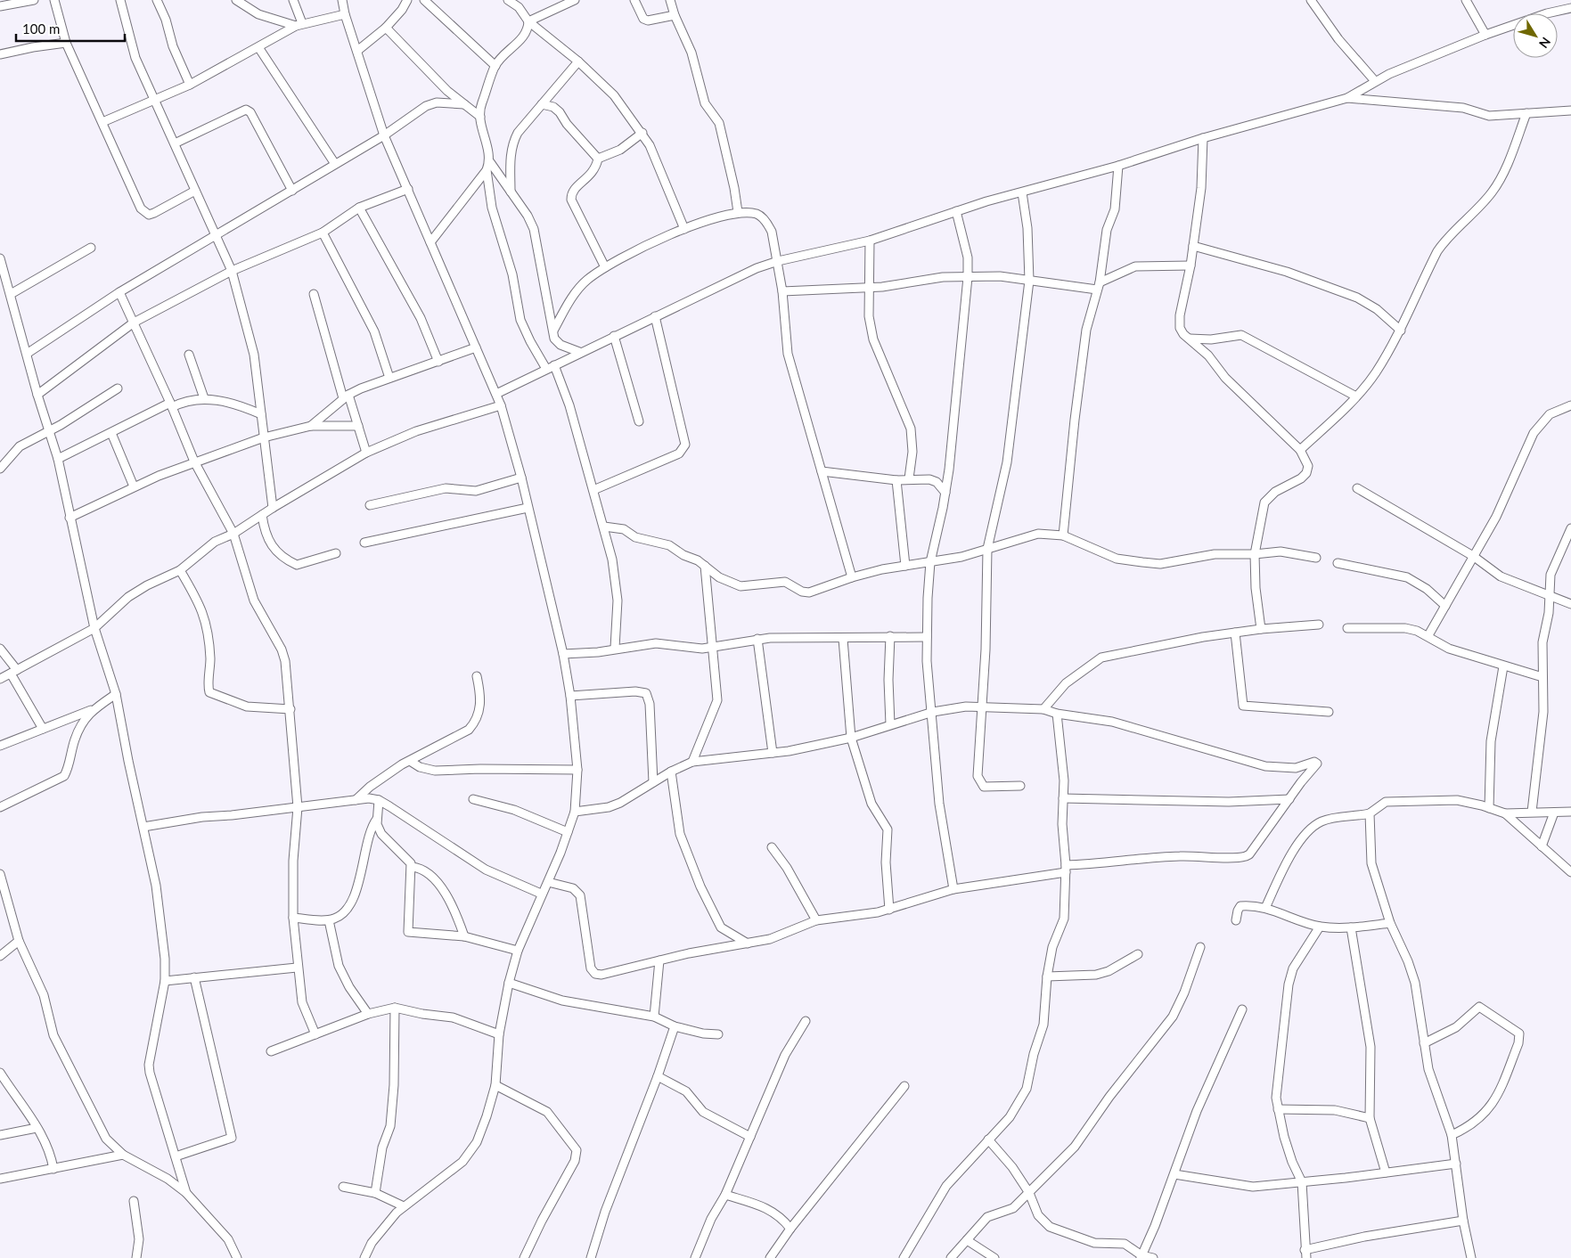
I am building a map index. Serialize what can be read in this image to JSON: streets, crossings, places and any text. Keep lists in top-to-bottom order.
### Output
{
  "scale_bar": "100 m",
  "north": "bottom right"
}
